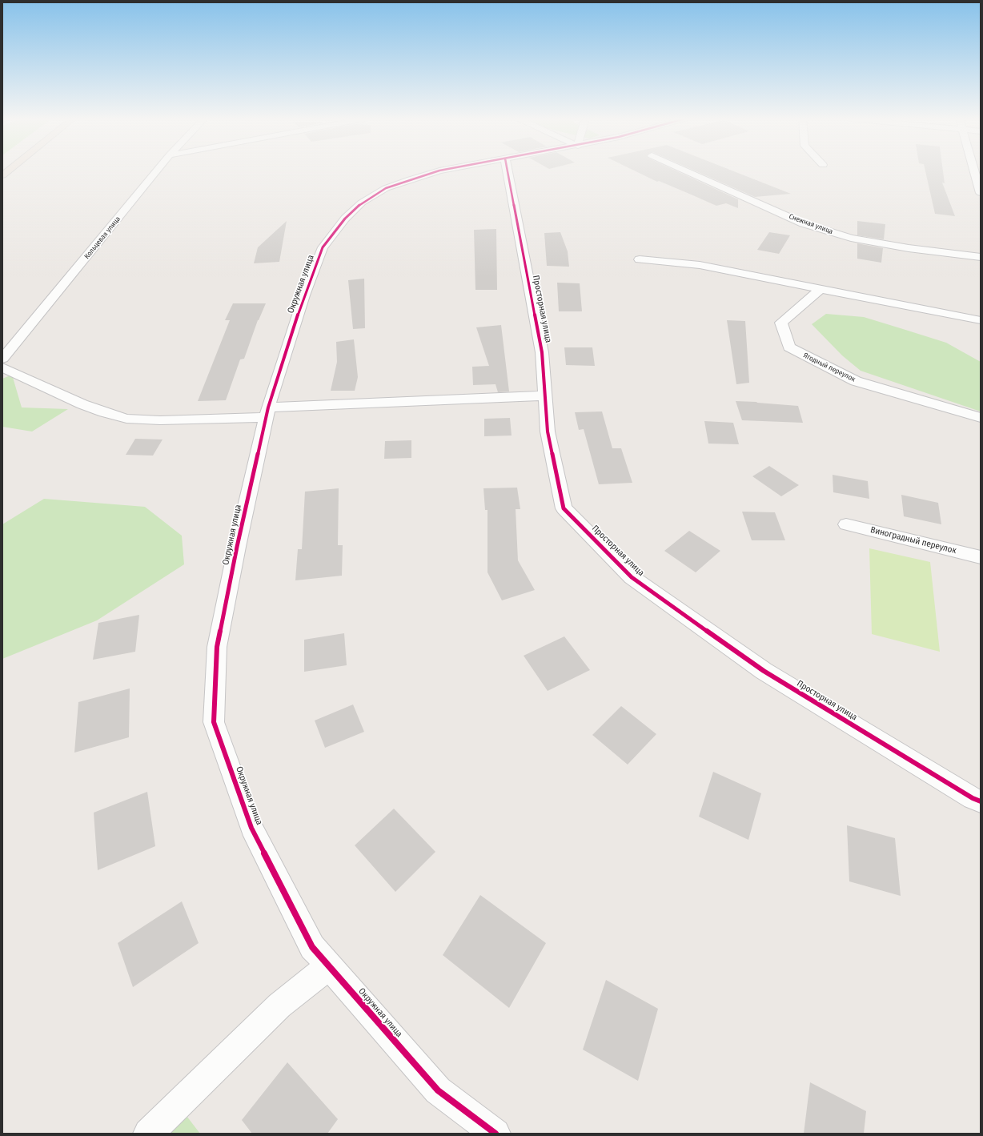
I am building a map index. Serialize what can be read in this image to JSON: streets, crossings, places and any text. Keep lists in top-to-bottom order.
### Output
{
  "streets": {
    "street": [
      "Снежная улица",
      "Кольцевая улица",
      "Окружная улица",
      "Просторная улица",
      "Ягодный переулок",
      "Виноградный переулок"
    ]
  }
}
